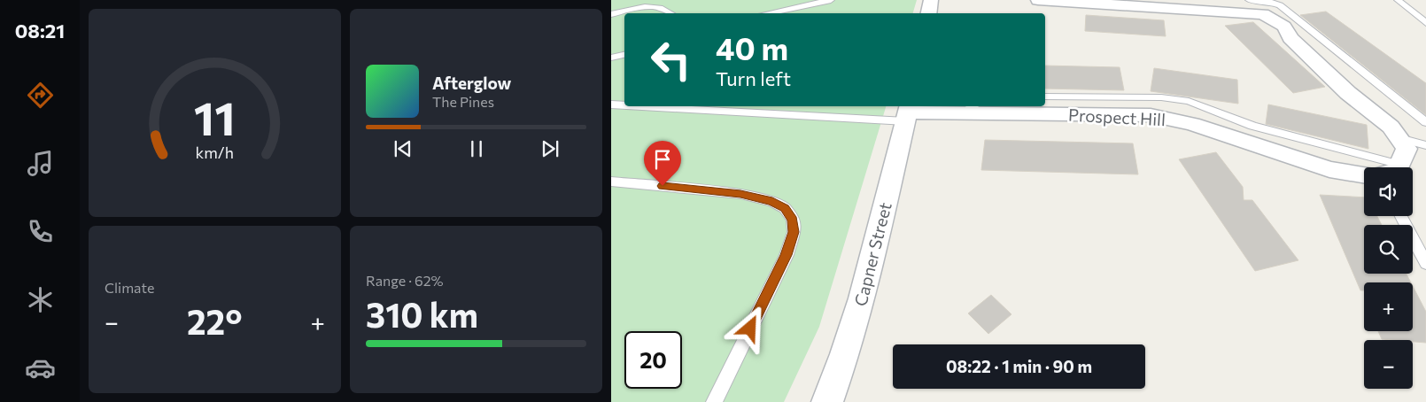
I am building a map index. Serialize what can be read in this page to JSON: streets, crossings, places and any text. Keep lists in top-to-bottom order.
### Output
{
  "streets": {
    "street": ["Prospect Hill", "Capner Street"]
  },
  "crossings": [
    ["Prospect Hill", "Capner Street"]
  ],
  "page": {
    "tabs": "08:21",
    "turn": ["40 m", "Turn left"],
    "song": ["Afterglow", "The Pines"],
    "map_buttons": ["+", "−"],
    "tile": [
      "Climate",
      ["Range · 62%", "310 km"]
    ],
    "heat": ["−", "22°", "+"],
    "limit": "20",
    "trip": "08:22 · 1 min · 90 m",
    "gauge": ["11", "km/h"]
  }
}
